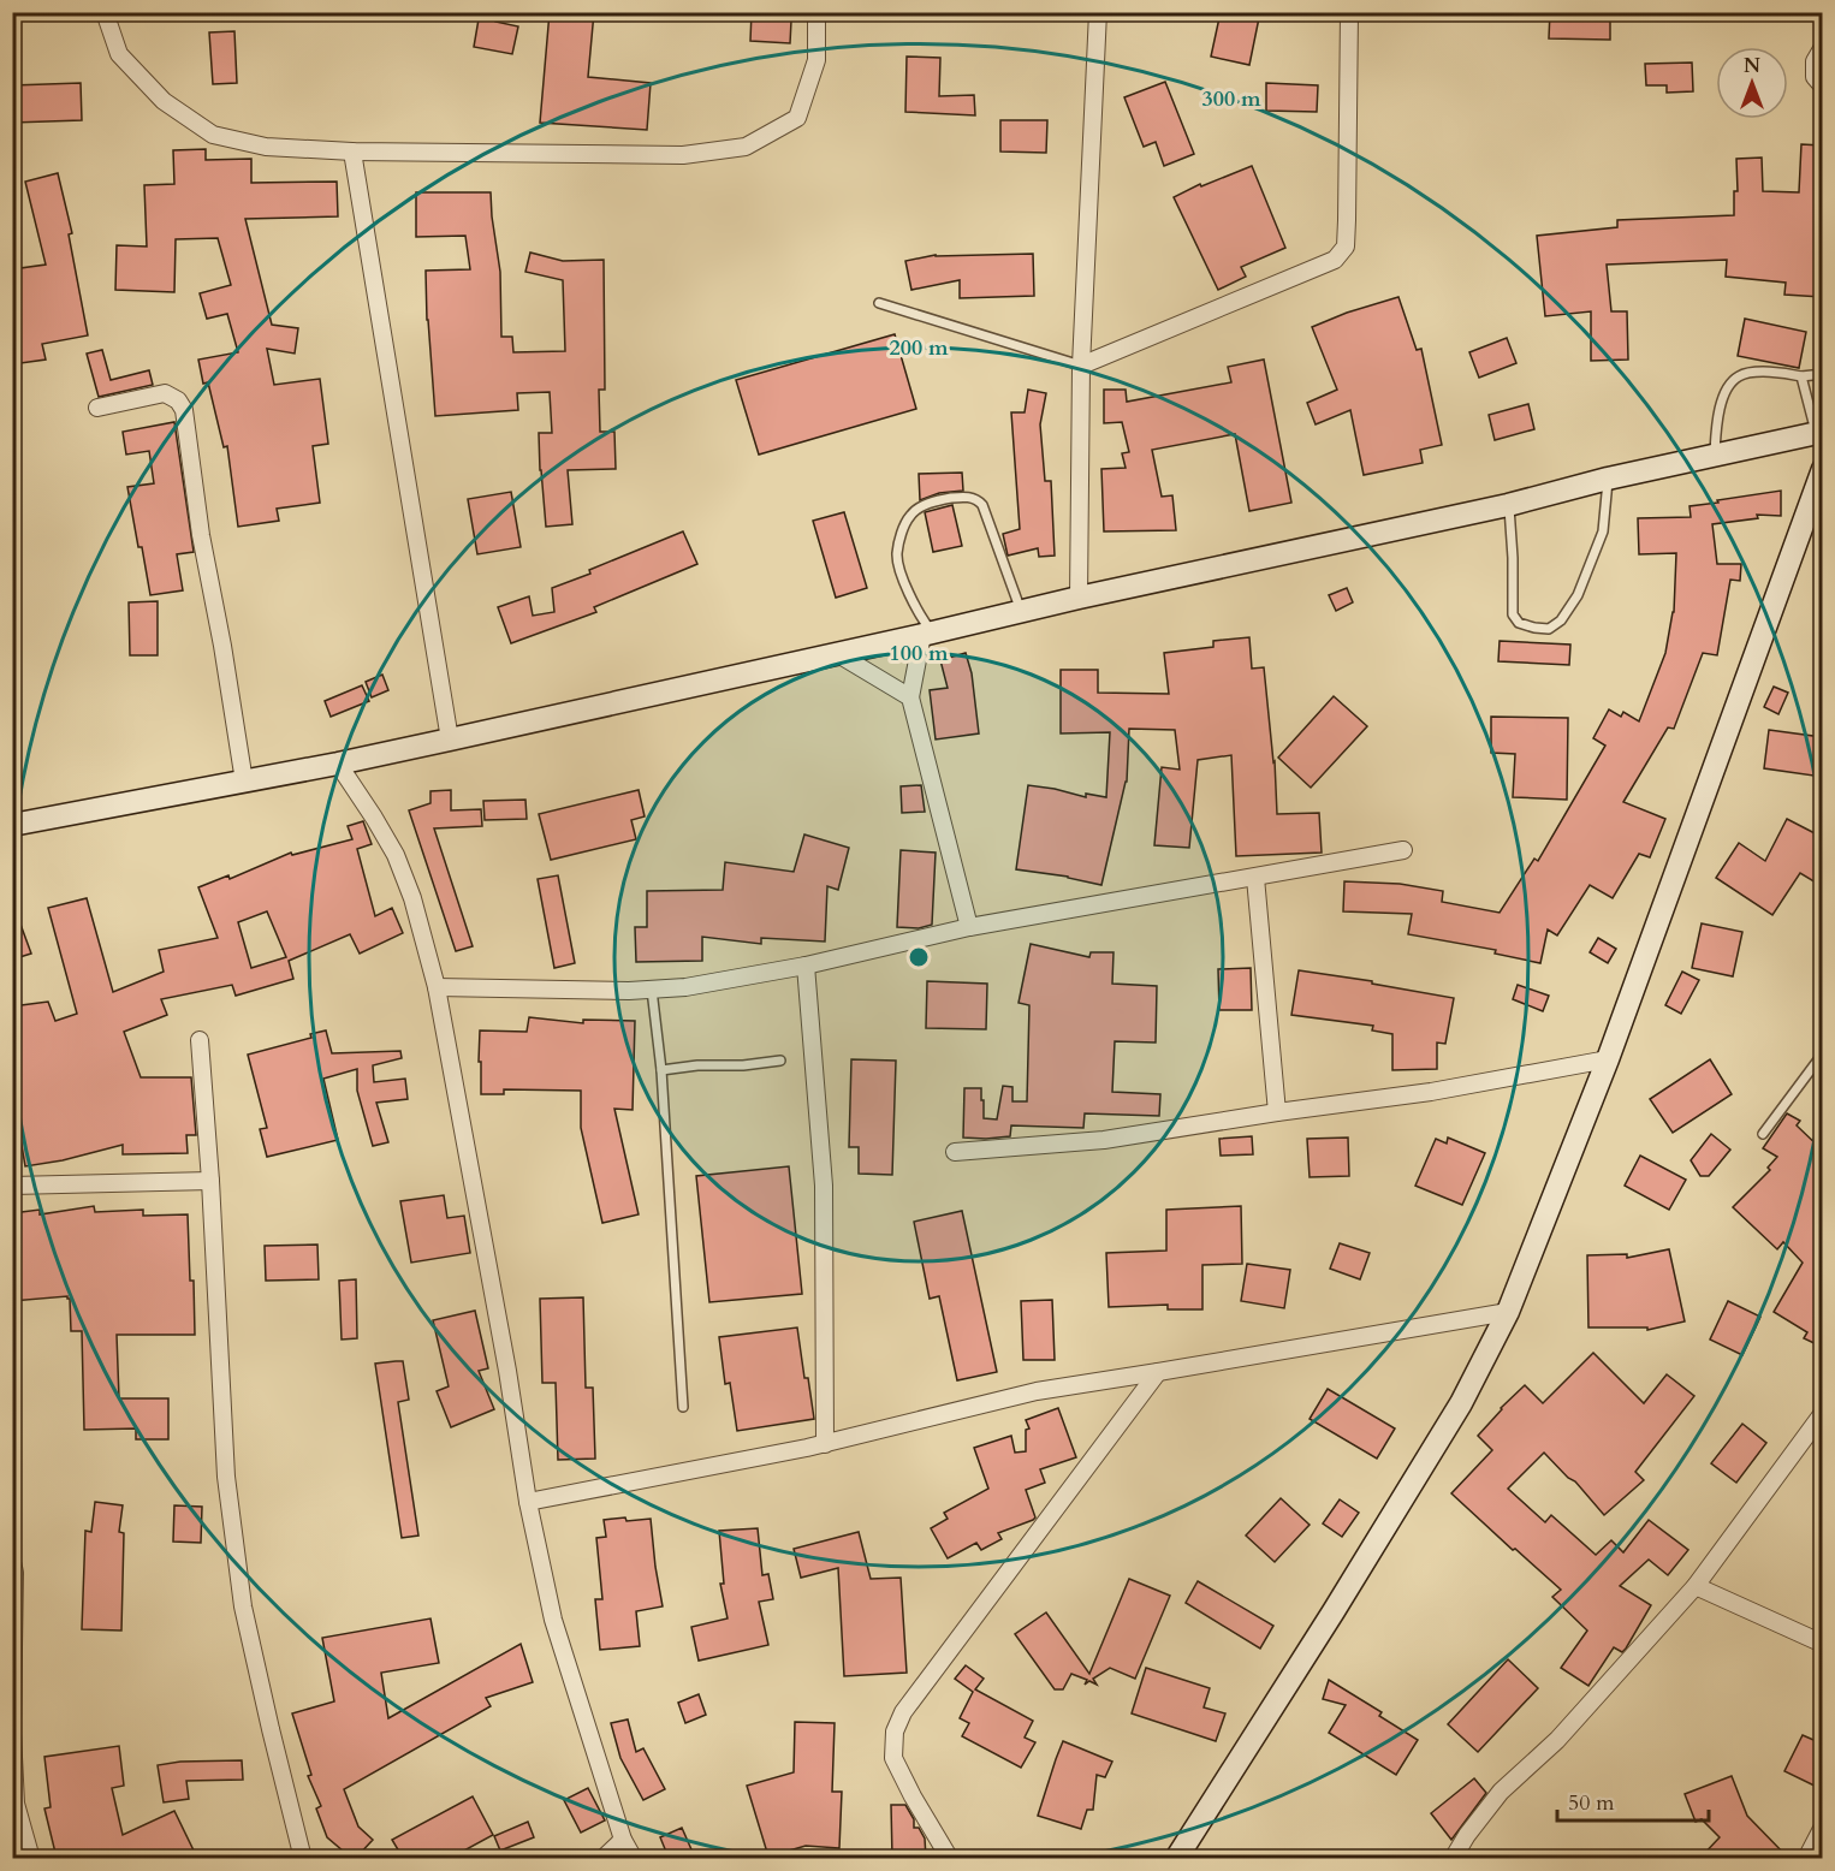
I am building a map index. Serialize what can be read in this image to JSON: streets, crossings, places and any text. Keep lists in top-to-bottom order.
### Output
{
  "scale_bar": "50 m",
  "north": "top",
  "rings": ["300 m", "200 m", "100 m"]
}
